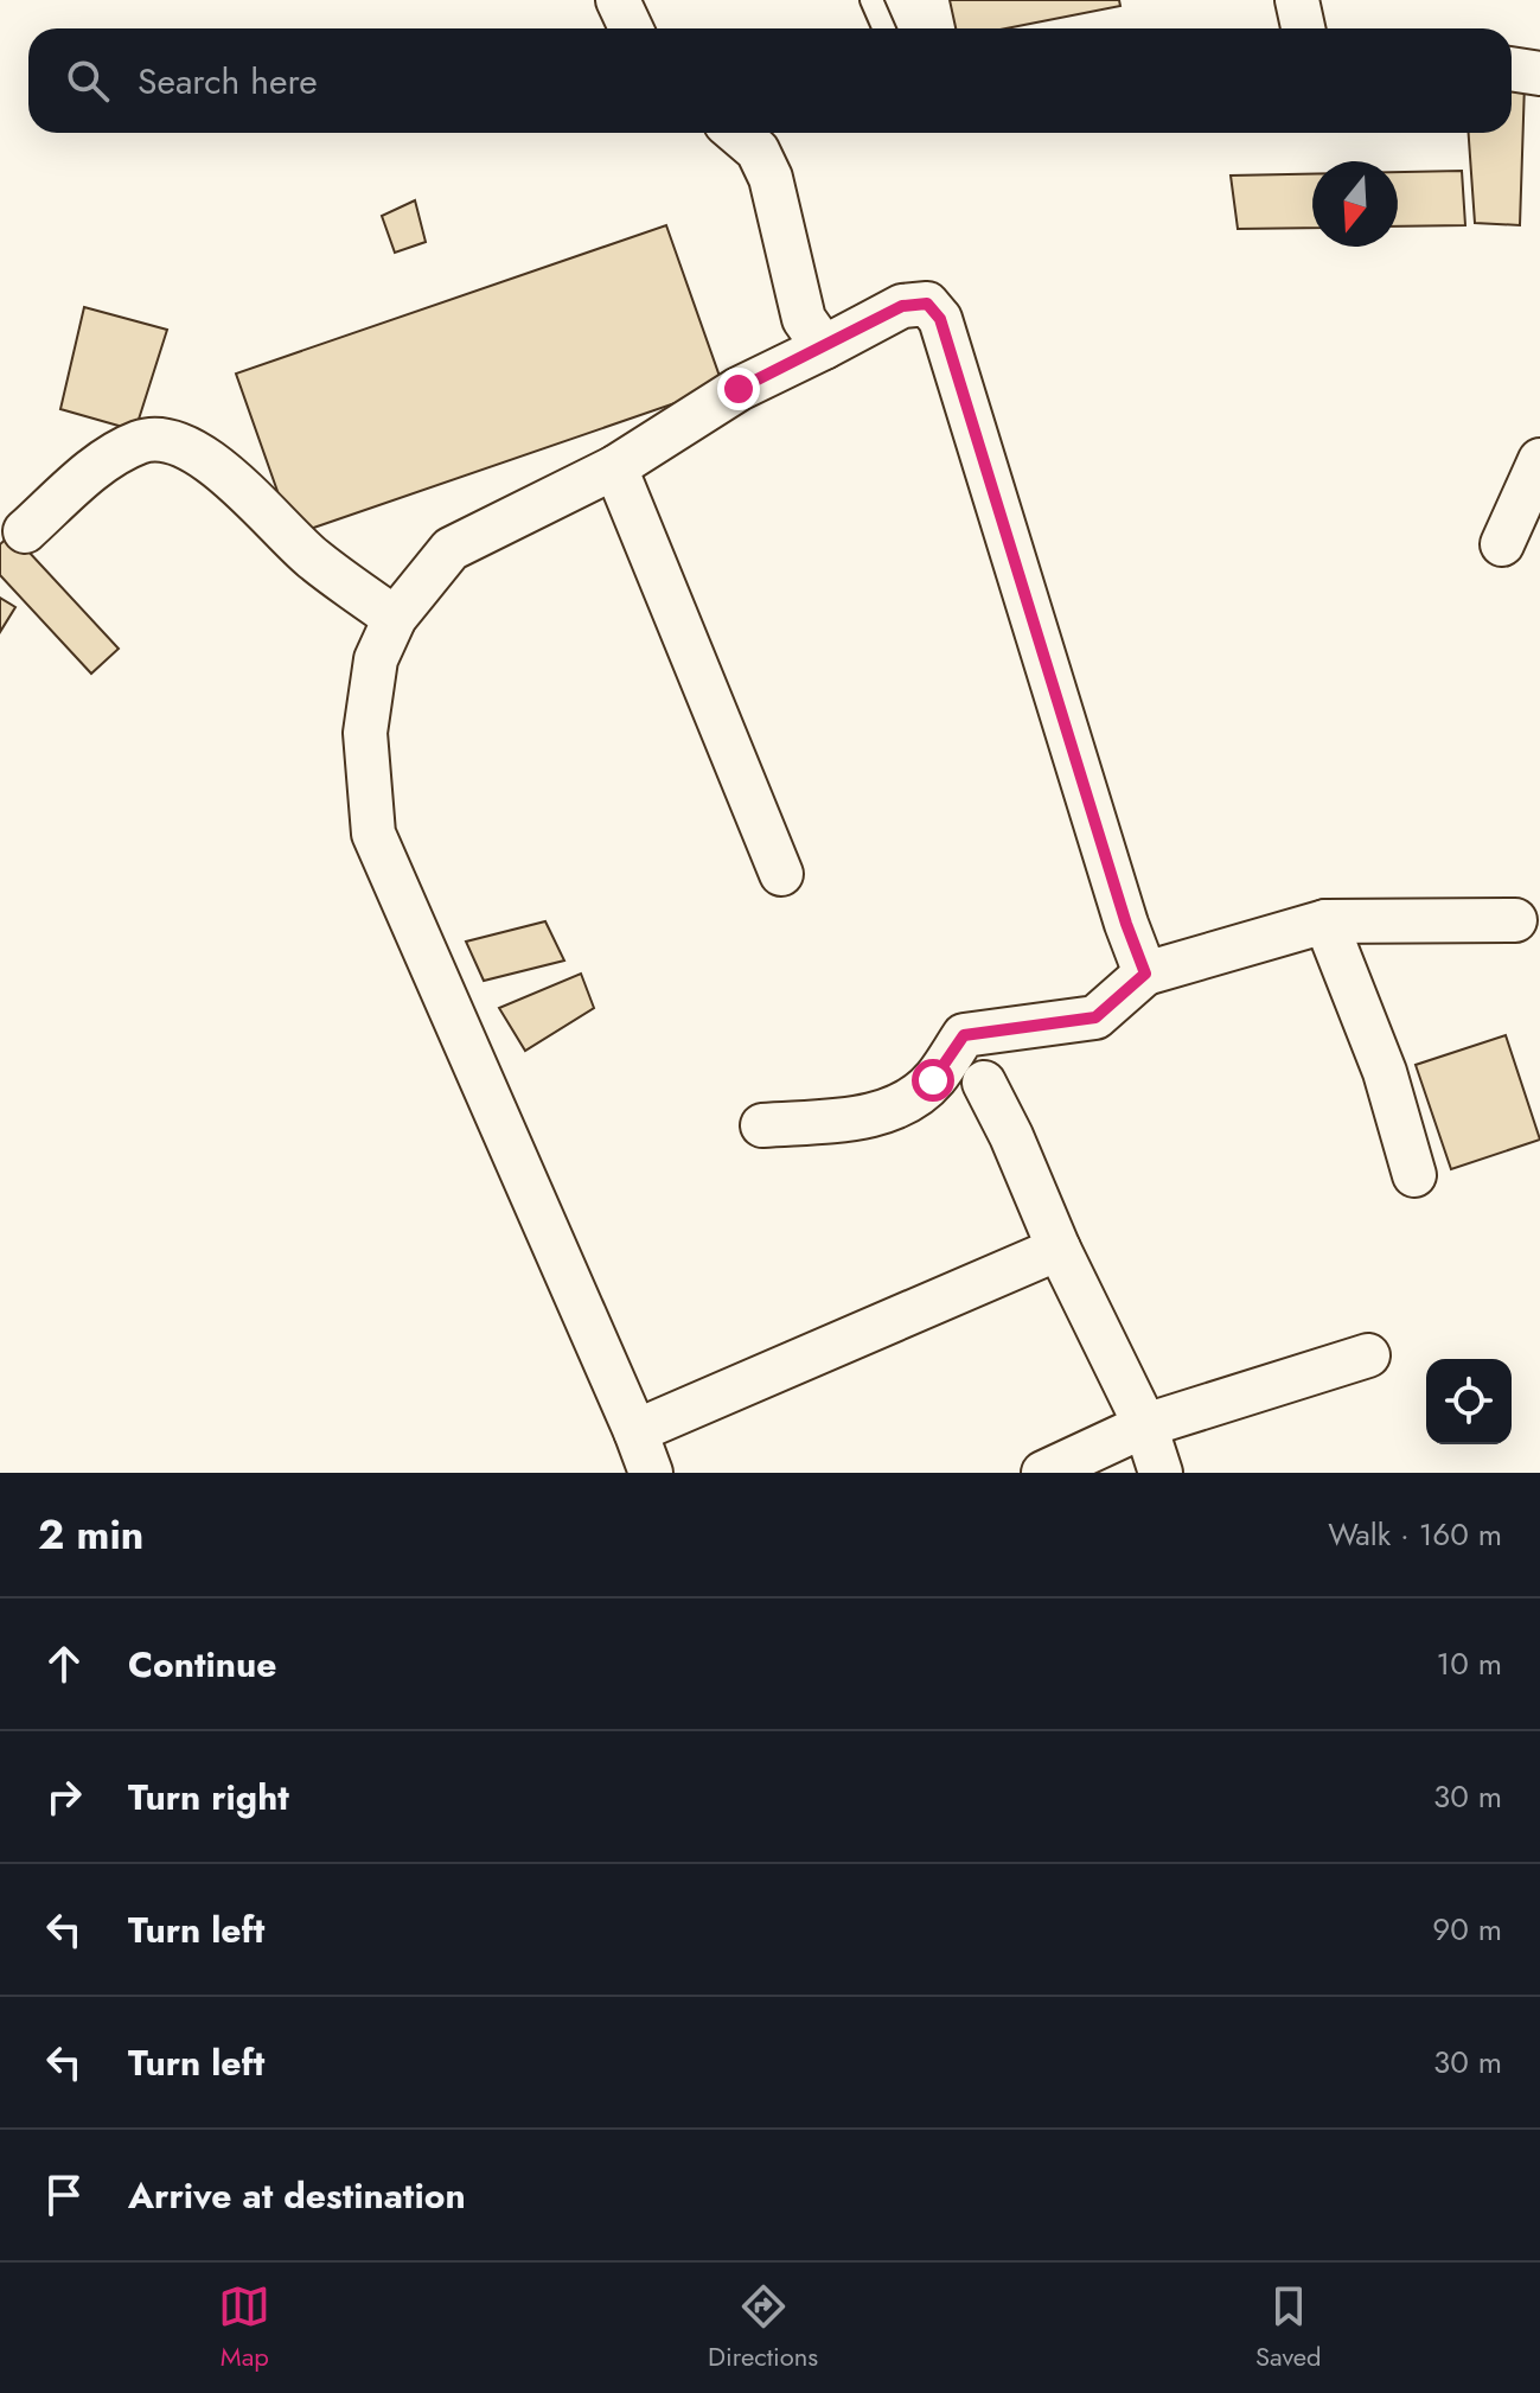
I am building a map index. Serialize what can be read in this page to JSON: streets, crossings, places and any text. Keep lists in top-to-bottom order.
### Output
{
  "north": "bottom",
  "page": {
    "search": "Search here",
    "heading": ["2 min", "Walk · 160 m"],
    "list": [
      ["Continue", "10 m"],
      ["Turn right", "30 m"],
      ["Turn left", "90 m"],
      ["Turn left", "30 m"],
      "Arrive at destination"
    ],
    "nav": ["Map", "Directions", "Saved"]
  }
}
